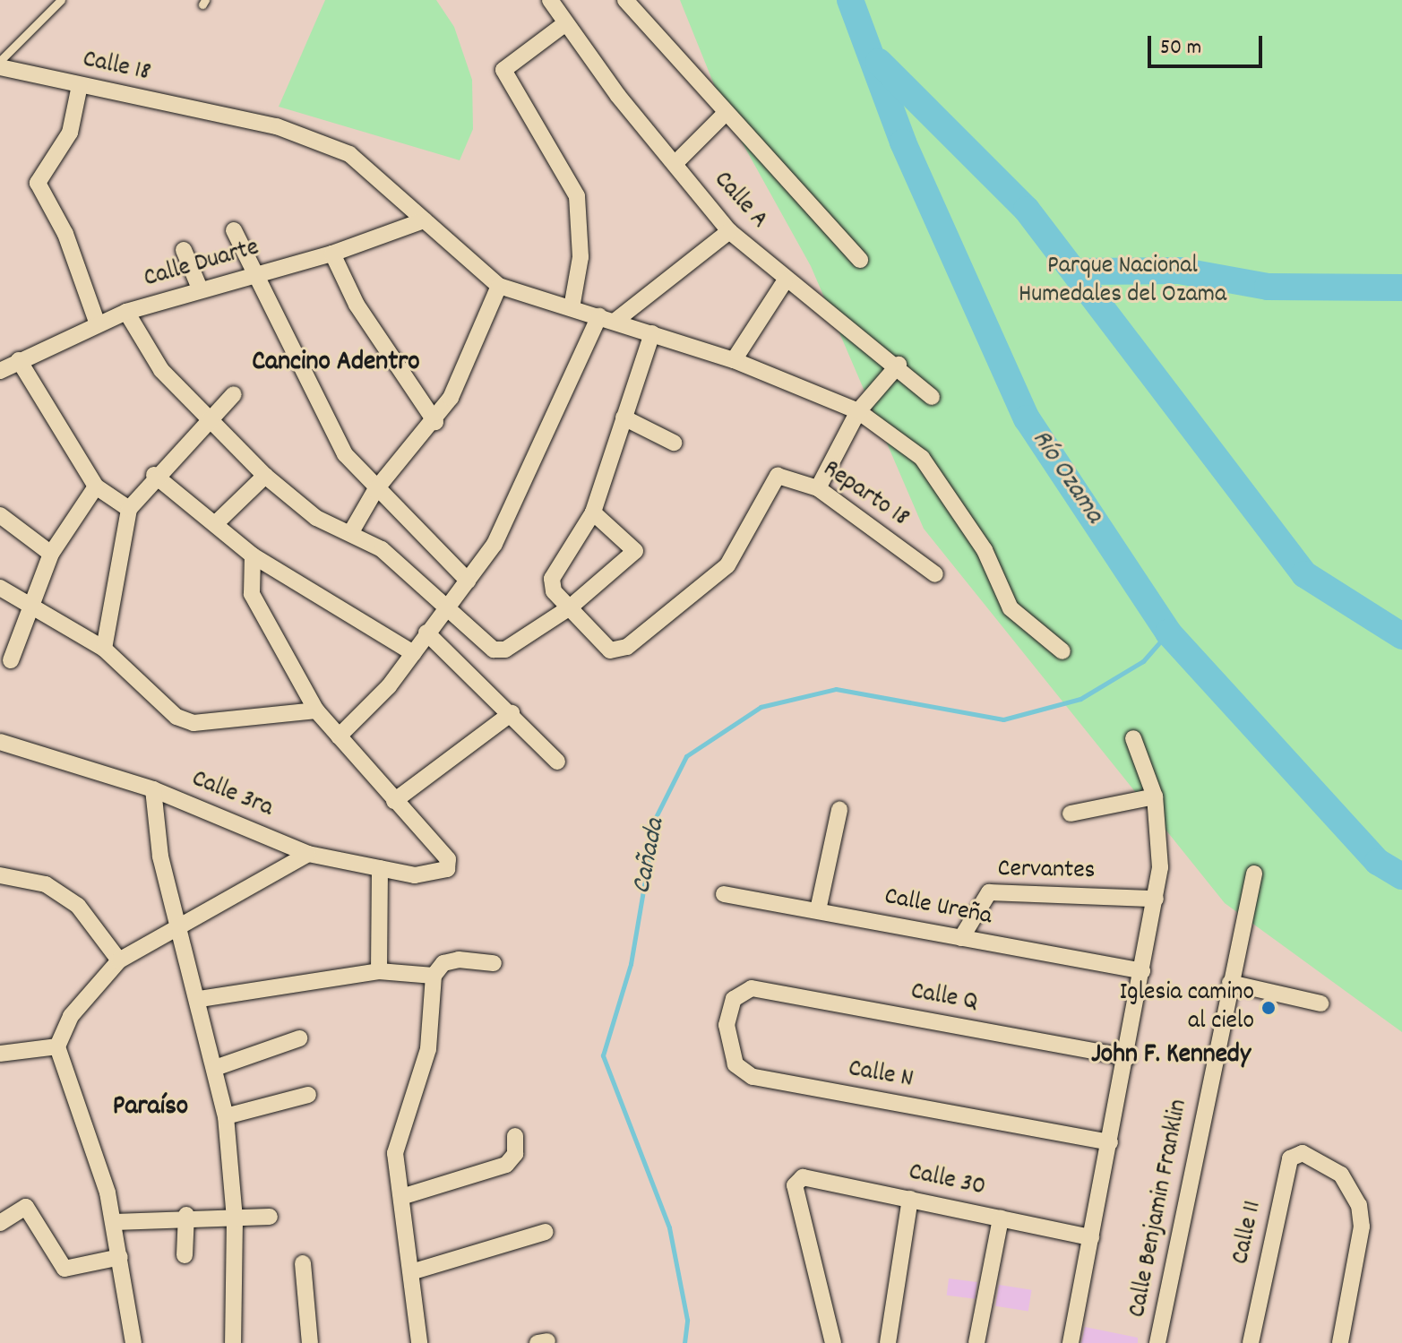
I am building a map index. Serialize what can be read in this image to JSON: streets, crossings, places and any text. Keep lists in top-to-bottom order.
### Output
{
  "streets": {
    "street": [
      "Calle 18",
      "Calle A",
      "Calle Duarte",
      "Reparto 18",
      "Calle 3ra",
      "Cervantes",
      "Calle Ureña",
      "Calle Q",
      "Calle N",
      "Calle 30",
      "Calle Benjamin Franklin",
      "Calle 11"
    ]
  },
  "crossings": [
    ["Calle 18", "Calle Duarte"],
    ["Cervantes", "Calle Ureña"],
    ["Calle Q", "Calle N"]
  ],
  "districts": ["Cancino Adentro", "John F. Kennedy", "Paraíso"],
  "water": ["Río Ozama", "Cañada"],
  "parks": ["Parque Nacional Humedales del Ozama"],
  "places": ["Iglesia camino al cielo"],
  "scale_bar": "50 m"
}
